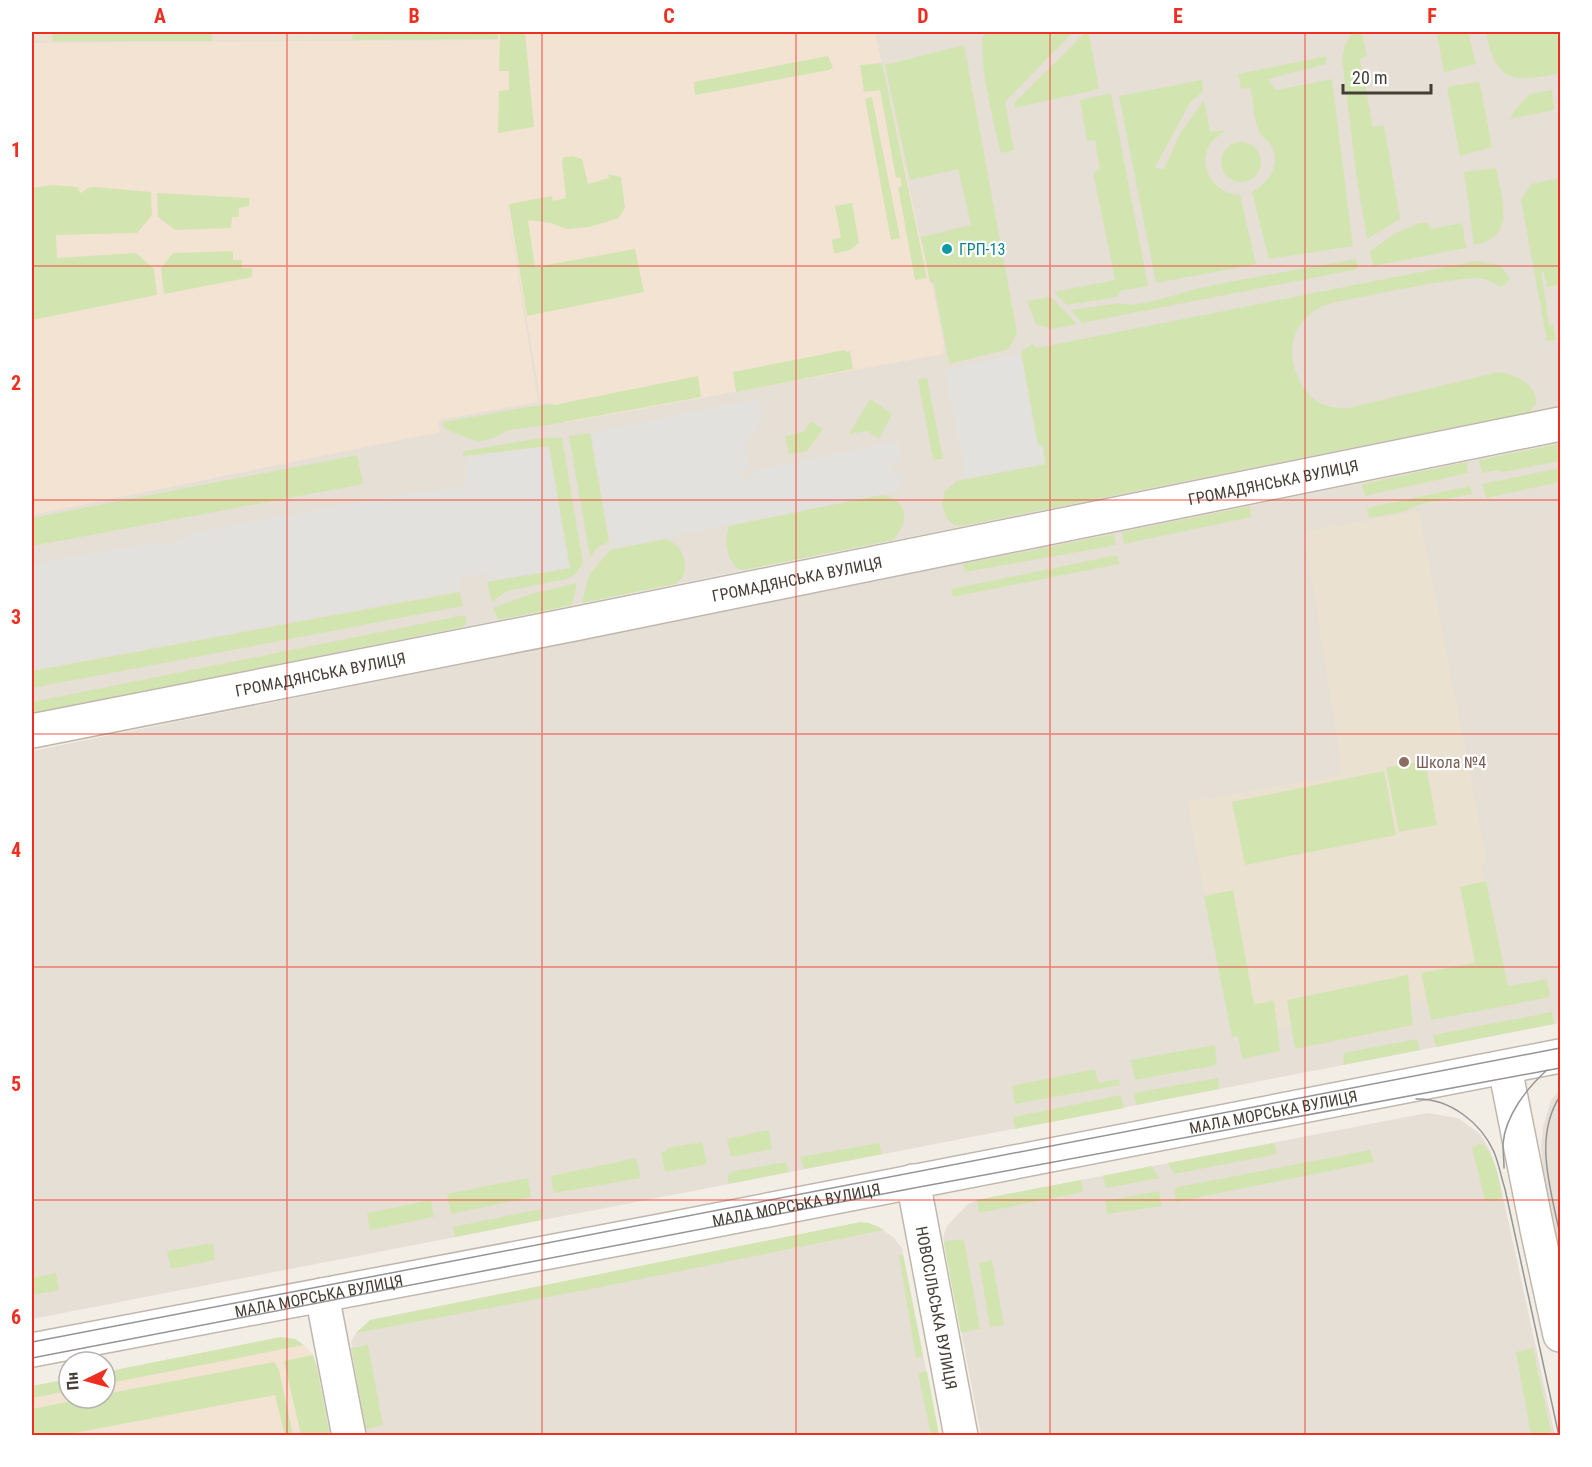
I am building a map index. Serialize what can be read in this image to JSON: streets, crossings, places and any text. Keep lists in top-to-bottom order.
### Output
{
  "streets": {
    "street": ["ГРОМАДЯНСЬКА ВУЛИЦЯ", "МАЛА МОРСЬКА ВУЛИЦЯ", "НОВОСІЛЬСЬКА ВУЛИЦЯ"]
  },
  "crossings": [
    ["МАЛА МОРСЬКА ВУЛИЦЯ", "НОВОСІЛЬСЬКА ВУЛИЦЯ"]
  ],
  "places": ["ГРП-13", "Школа №4"],
  "scale_bar": "20 m",
  "north": "left",
  "grid": {
    "columns": [
      "A",
      "B",
      "C",
      "D",
      "E",
      "F"
    ],
    "rows": [
      "1",
      "2",
      "3",
      "4",
      "5",
      "6"
    ]
  }
}
